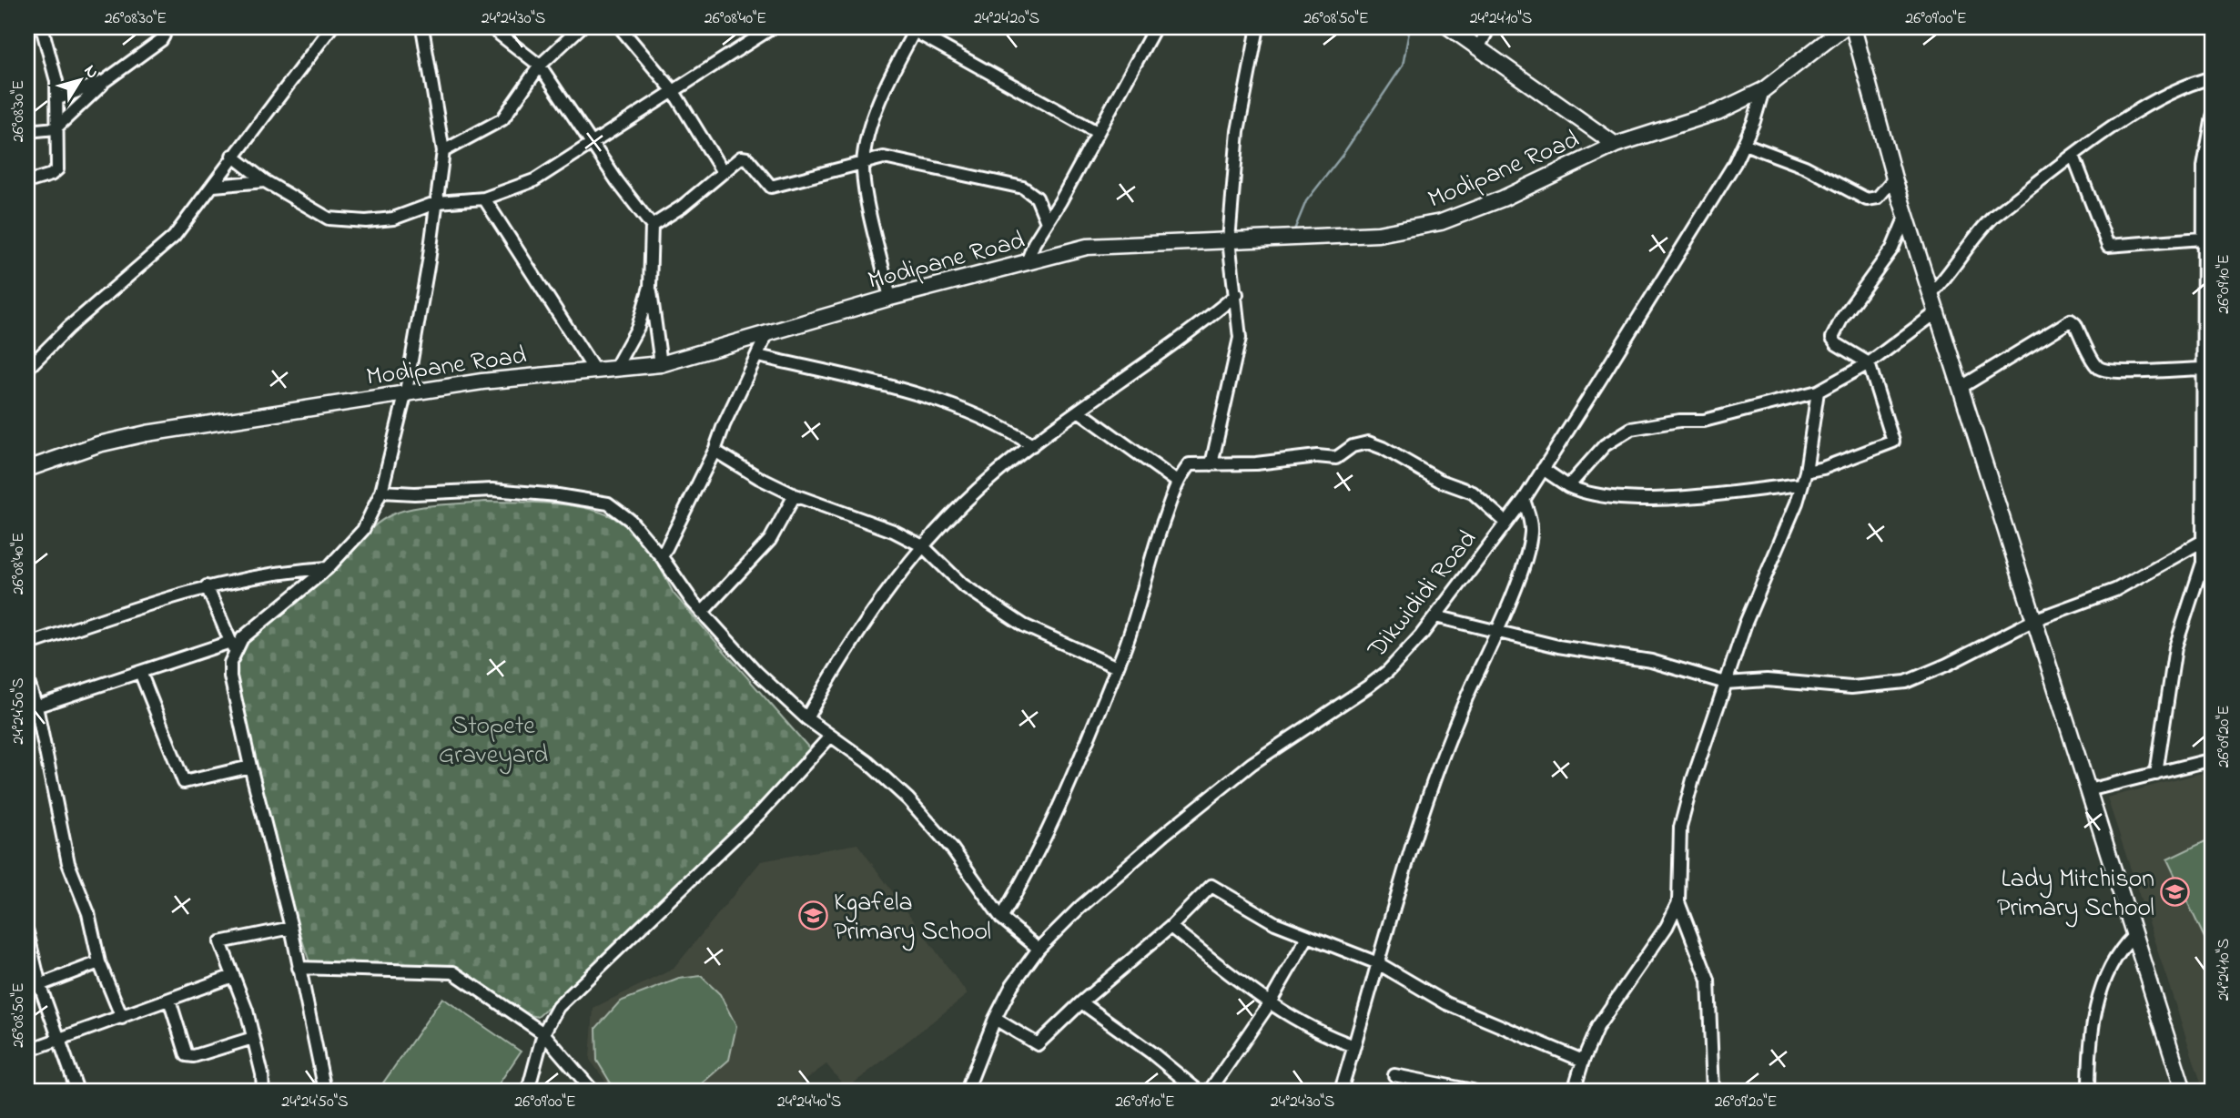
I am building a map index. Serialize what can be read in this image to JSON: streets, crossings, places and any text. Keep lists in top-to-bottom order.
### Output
{
  "streets": {
    "main road": ["Modipane Road"],
    "street": ["Dikwididi Road"]
  },
  "crossings": [
    ["Modipane Road", "Dikwididi Road"]
  ],
  "parks": ["Stopete Graveyard"],
  "places": {
    "school or university": ["Lady Mitchison Primary School", "Kgafela Primary School"]
  },
  "north": "top right",
  "coordinates": [
    "26°08'30\"E",
    "24°24'30\"S",
    "26°08'40\"E",
    "24°24'20\"S",
    "26°08'50\"E",
    "24°24'10\"S",
    "26°09'00\"E",
    "26°09'10\"E",
    "24°24'50\"S",
    "26°09'20\"E",
    "24°24'40\"S"
  ]
}
